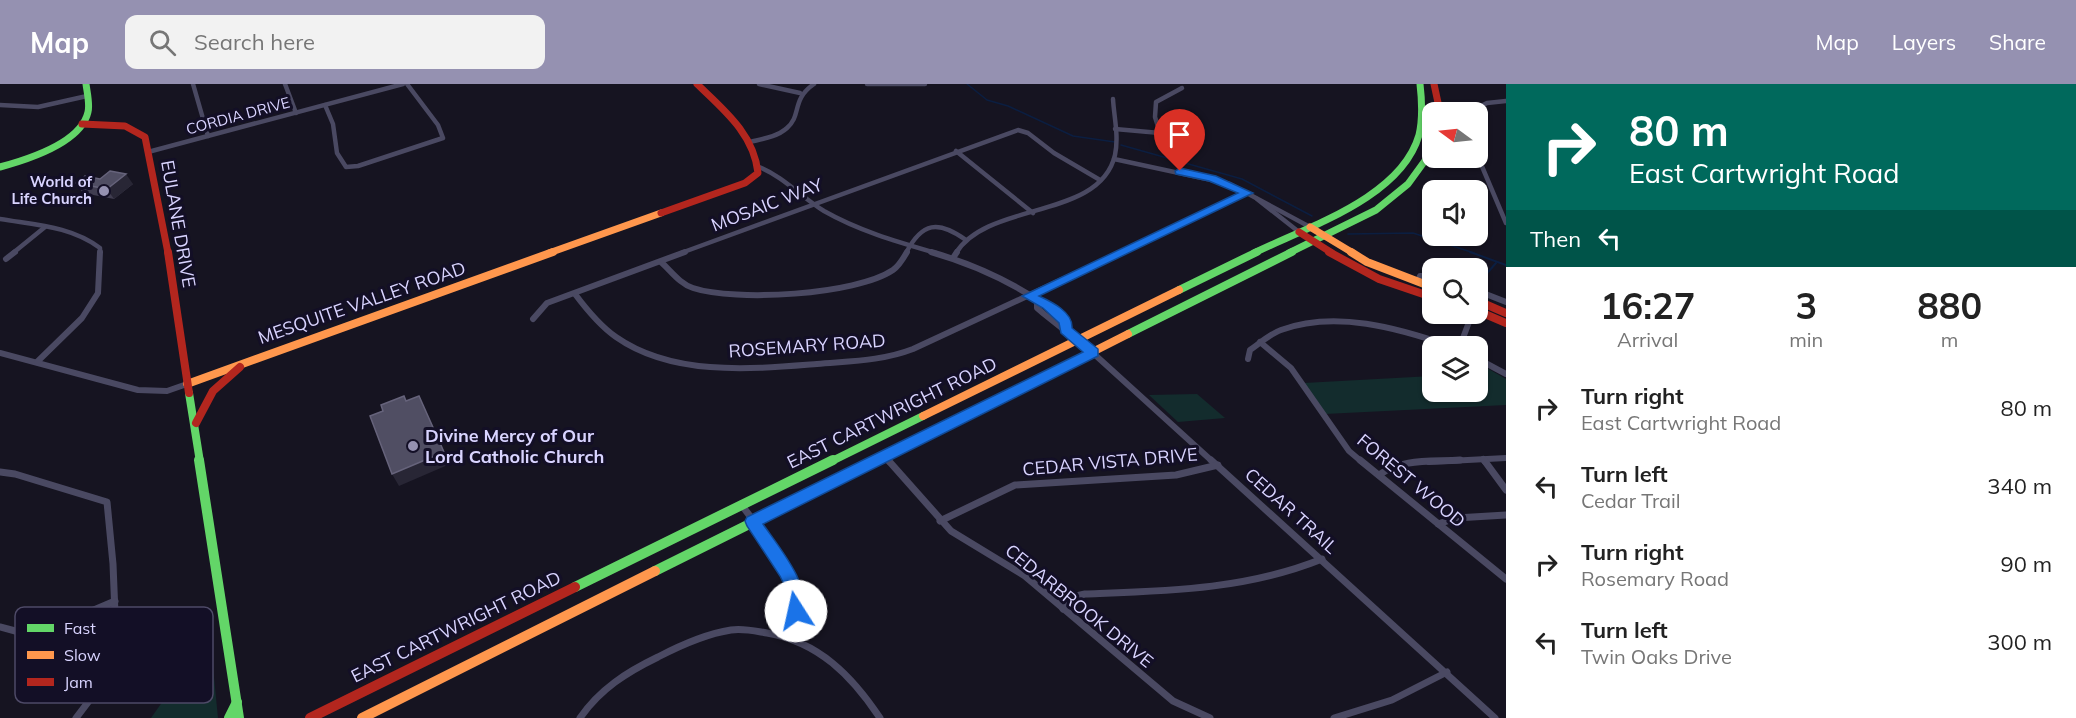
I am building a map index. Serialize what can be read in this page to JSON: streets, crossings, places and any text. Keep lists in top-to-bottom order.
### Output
{
  "streets": {
    "main road": ["EULANE DRIVE", "MESQUITE VALLEY ROAD", "EAST CARTWRIGHT ROAD"],
    "street": [
      "CORDIA DRIVE",
      "MOSAIC WAY",
      "ROSEMARY ROAD",
      "CEDAR VISTA DRIVE",
      "FOREST WOOD",
      "CEDAR TRAIL",
      "CEDARBROOK DRIVE"
    ]
  },
  "crossings": [
    ["CORDIA DRIVE", "EULANE DRIVE"],
    ["MOSAIC WAY", "ROSEMARY ROAD"],
    ["MOSAIC WAY", "CEDAR TRAIL"],
    ["EULANE DRIVE", "MESQUITE VALLEY ROAD"],
    ["MESQUITE VALLEY ROAD", "CEDAR TRAIL"],
    ["ROSEMARY ROAD", "CEDAR TRAIL"],
    ["EAST CARTWRIGHT ROAD", "CEDAR TRAIL"],
    ["EAST CARTWRIGHT ROAD", "CEDARBROOK DRIVE"],
    ["CEDAR VISTA DRIVE", "CEDAR TRAIL"],
    ["CEDAR VISTA DRIVE", "CEDARBROOK DRIVE"]
  ],
  "places": ["World of Life Church", "Divine Mercy of Our Lord Catholic Church"],
  "legend": ["Fast", "Slow", "Jam"],
  "north": "left",
  "page": {
    "header": "Map",
    "search": "Search here",
    "nav": ["Map", "Layers", "Share"],
    "turn": ["80 m", "East Cartwright Road"],
    "then": "Then",
    "eta": [
      "16:27",
      "Arrival",
      "3",
      "min",
      "880",
      "m"
    ],
    "list": [
      {
        "name": "Turn right",
        "note": "East Cartwright Road",
        "value": "80 m"
      },
      {
        "name": "Turn left",
        "note": "Cedar Trail",
        "value": "340 m"
      },
      {
        "name": "Turn right",
        "note": "Rosemary Road",
        "value": "90 m"
      },
      {
        "name": "Turn left",
        "note": "Twin Oaks Drive",
        "value": "300 m"
      }
    ]
  }
}
